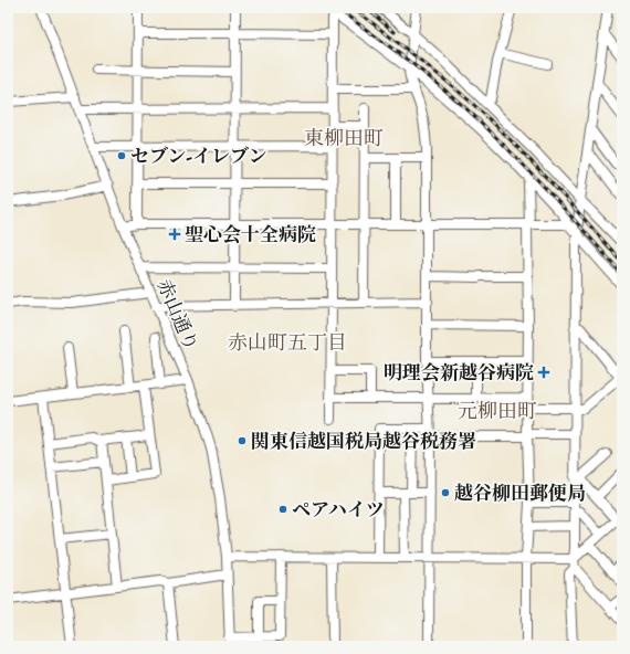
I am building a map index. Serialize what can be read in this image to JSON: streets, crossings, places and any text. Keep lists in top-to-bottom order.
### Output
{
  "streets": {
    "street": ["赤山通り"]
  },
  "districts": ["東柳田町", "赤山町五丁目", "元柳田町"],
  "places": {
    "other": [
      "セブン-イレブン",
      "関東信越国税局越谷税務署",
      "越谷柳田郵便局",
      "ペアハイツ"
    ],
    "health": ["聖心会十全病院", "明理会新越谷病院"]
  }
}
